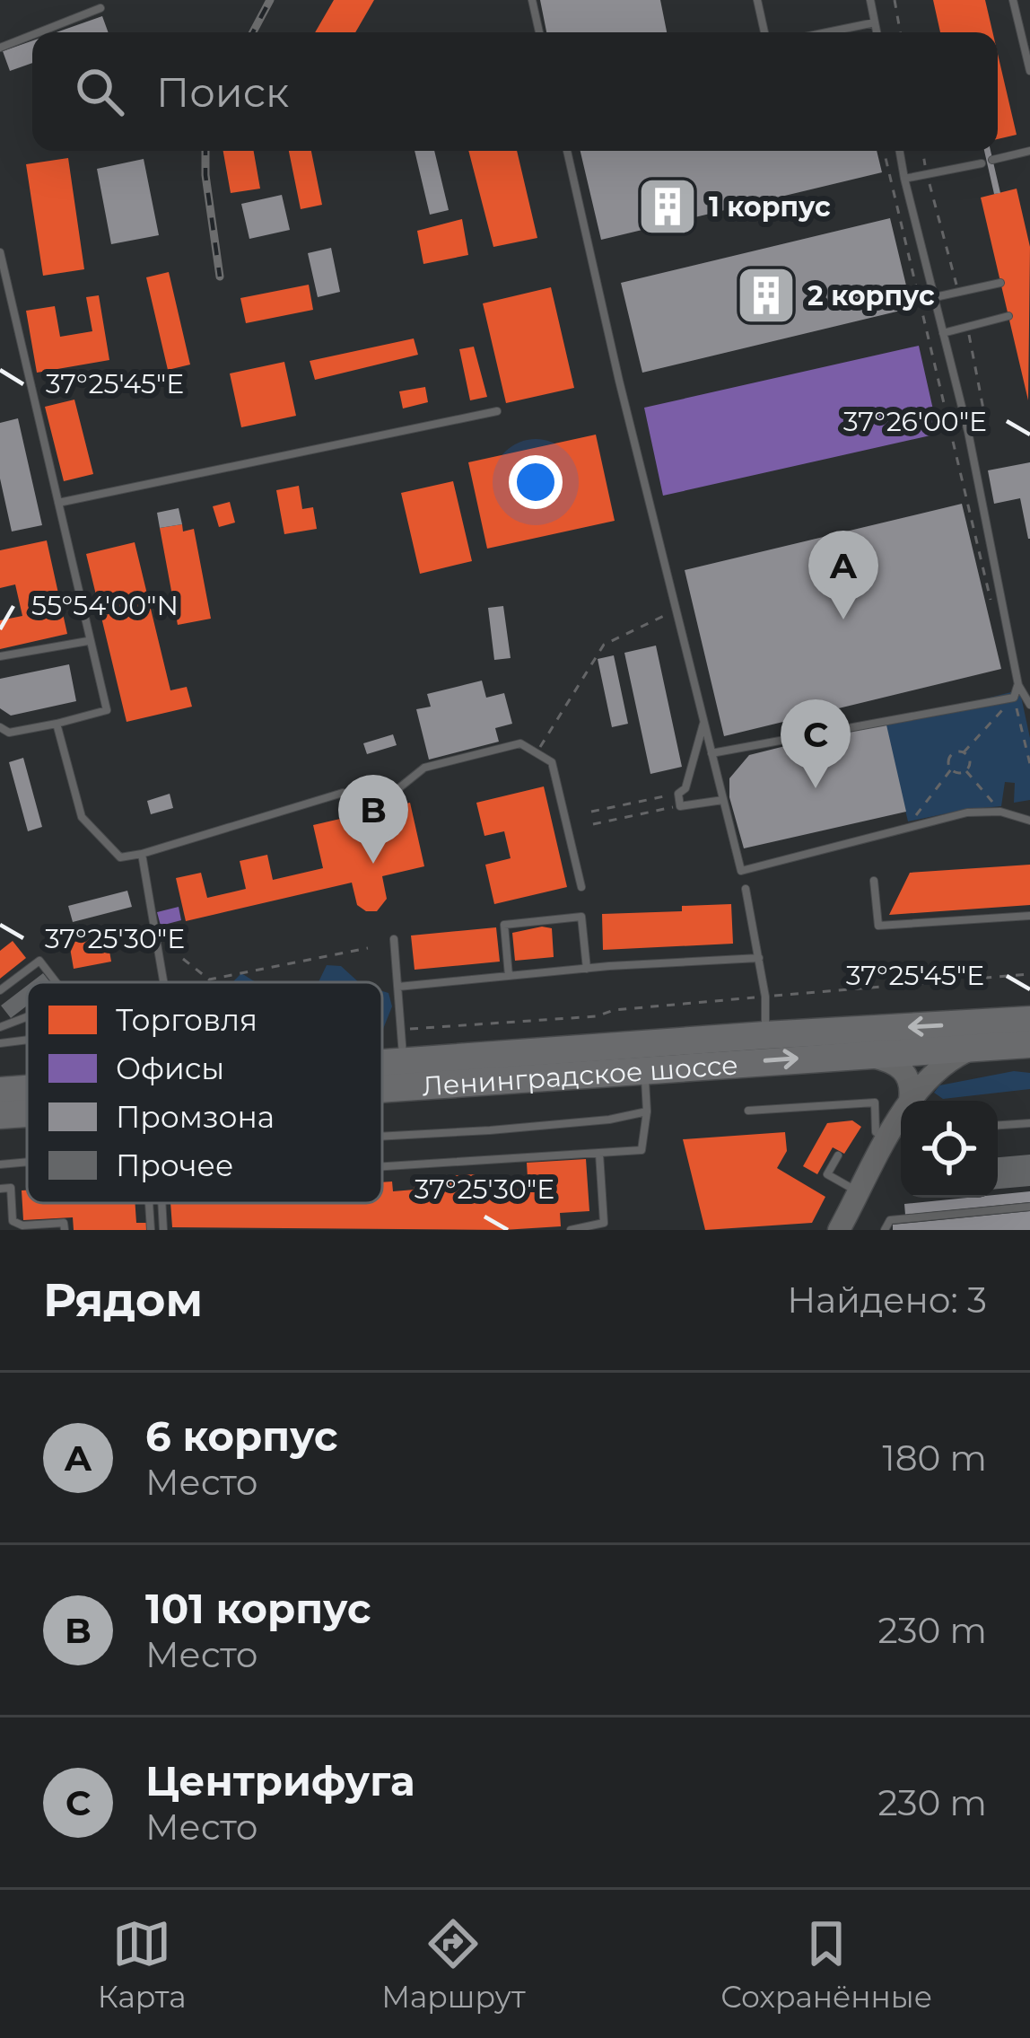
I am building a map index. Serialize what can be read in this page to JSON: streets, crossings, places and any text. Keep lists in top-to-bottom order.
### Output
{
  "streets": {
    "highway": ["Ленинградское шоссе"]
  },
  "places": {
    "building": ["1 корпус", "2 корпус"]
  },
  "legend": [
    "Торговля",
    "Офисы",
    "Промзона",
    "Прочее"
  ],
  "page": {
    "search": "Поиск",
    "pins": ["A", "C", "B"],
    "heading": ["Рядом", "Найдено: 3"],
    "list": [
      {
        "mark": "A",
        "name": "6 корпус",
        "note": "Место",
        "value": "180 m"
      },
      {
        "mark": "B",
        "name": "101 корпус",
        "note": "Место",
        "value": "230 m"
      },
      {
        "mark": "C",
        "name": "Центрифуга",
        "note": "Место",
        "value": "230 m"
      }
    ],
    "nav": ["Карта", "Маршрут", "Сохранённые"]
  },
  "coordinates": [
    "37°25'45\"E",
    "37°26'00\"E",
    "55°54'00\"N",
    "37°25'30\"E"
  ]
}
